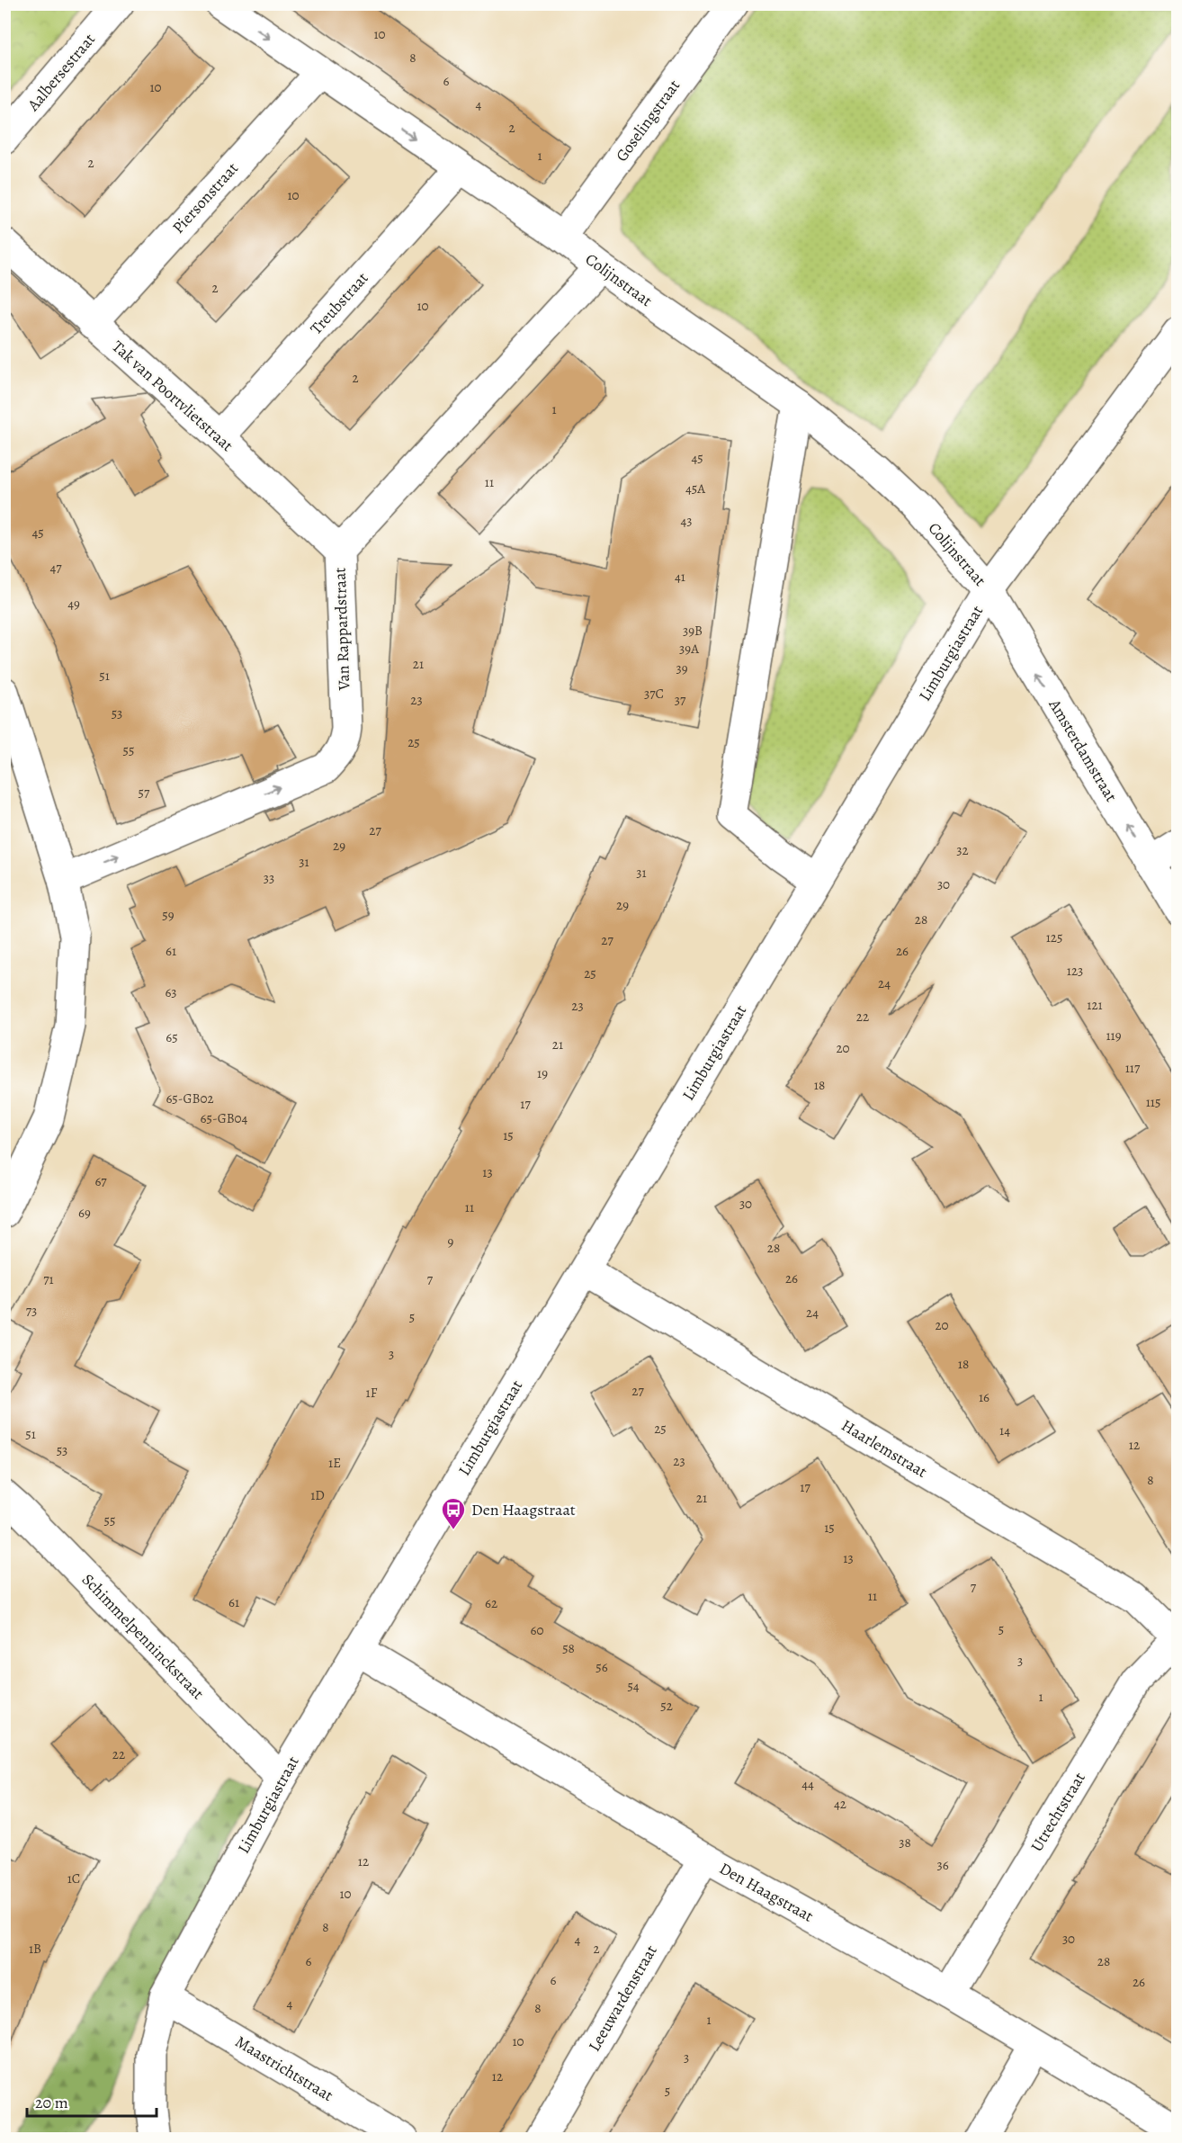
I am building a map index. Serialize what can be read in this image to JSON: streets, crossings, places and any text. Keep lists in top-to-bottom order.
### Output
{
  "streets": {
    "street": [
      "Aalbersestraat",
      "Goselingstraat",
      "Piersonstraat",
      "Colijnstraat",
      "Treubstraat",
      "Tak van Poortvlietstraat",
      "Van Rappardstraat",
      "Limburgiastraat",
      "Amsterdamstraat",
      "Haarlemstraat",
      "Schimmelpenninckstraat",
      "Utrechtstraat",
      "Den Haagstraat",
      "Leeuwardenstraat",
      "Maastrichtstraat"
    ]
  },
  "crossings": [
    ["Goselingstraat", "Colijnstraat"],
    ["Piersonstraat", "Colijnstraat"],
    ["Piersonstraat", "Tak van Poortvlietstraat"],
    ["Colijnstraat", "Treubstraat"],
    ["Colijnstraat", "Van Rappardstraat"],
    ["Colijnstraat", "Limburgiastraat"],
    ["Colijnstraat", "Amsterdamstraat"],
    ["Treubstraat", "Tak van Poortvlietstraat"],
    ["Tak van Poortvlietstraat", "Van Rappardstraat"],
    ["Limburgiastraat", "Amsterdamstraat"],
    ["Limburgiastraat", "Haarlemstraat"],
    ["Limburgiastraat", "Schimmelpenninckstraat"],
    ["Limburgiastraat", "Den Haagstraat"],
    ["Limburgiastraat", "Maastrichtstraat"],
    ["Haarlemstraat", "Utrechtstraat"],
    ["Utrechtstraat", "Den Haagstraat"],
    ["Den Haagstraat", "Leeuwardenstraat"]
  ],
  "one_way": ["Van Rappardstraat", "Amsterdamstraat"],
  "places": {
    "bus stop": ["Den Haagstraat"]
  },
  "house_numbers": [
    "10",
    "8",
    "6",
    "10",
    "4",
    "2",
    "1",
    "2",
    "10",
    "2",
    "10",
    "2",
    "1",
    "45",
    "11",
    "45A",
    "43",
    "45",
    "47",
    "41",
    "49",
    "39B",
    "39A",
    "21",
    "39",
    "51",
    "37C",
    "23",
    "37",
    "53",
    "25",
    "55",
    "57",
    "27",
    "29",
    "32",
    "31",
    "31",
    "33",
    "30",
    "29",
    "59",
    "28",
    "125",
    "27",
    "61",
    "26",
    "123",
    "25",
    "24",
    "63",
    "121",
    "23",
    "22",
    "119",
    "65",
    "21",
    "20",
    "117",
    "19",
    "18",
    "65-GB02",
    "115",
    "17",
    "65-GB04",
    "15",
    "13",
    "67",
    "30",
    "11",
    "69",
    "9",
    "28",
    "26",
    "71",
    "7",
    "73",
    "24",
    "5",
    "20",
    "3",
    "18",
    "27",
    "1F",
    "16",
    "25",
    "14",
    "51",
    "12",
    "53",
    "23",
    "1E",
    "8",
    "17",
    "1D",
    "21",
    "55",
    "15",
    "13",
    "7",
    "11",
    "61",
    "62",
    "5",
    "60",
    "58",
    "3",
    "56",
    "54",
    "1",
    "52",
    "22",
    "44",
    "42",
    "38",
    "12",
    "36",
    "1C",
    "10",
    "8",
    "30",
    "4",
    "1B",
    "2",
    "6",
    "28",
    "6",
    "26",
    "4",
    "8",
    "1",
    "10",
    "3",
    "12",
    "5"
  ],
  "scale_bar": "20 m"
}
